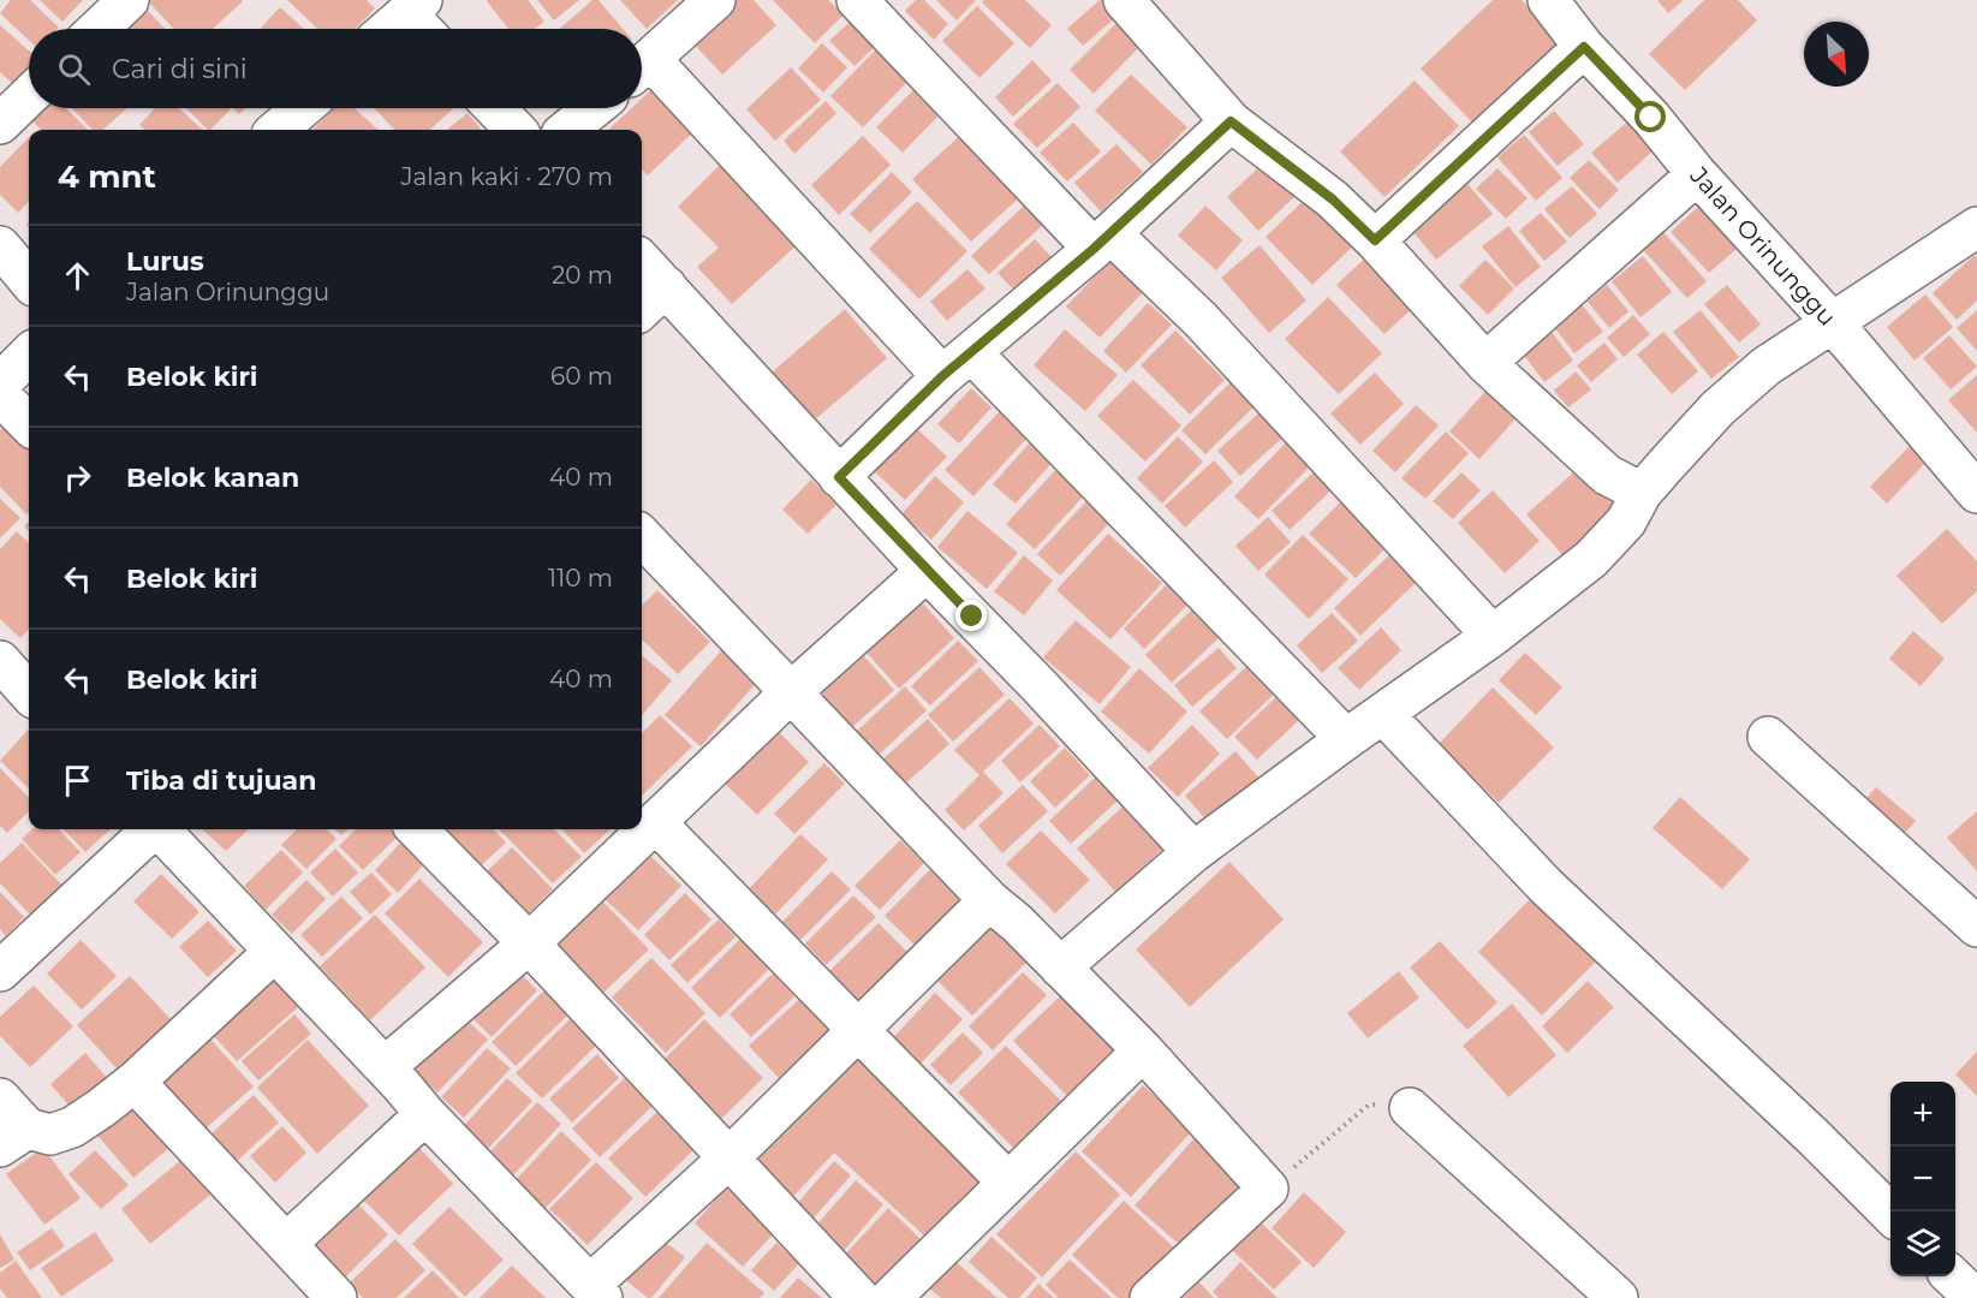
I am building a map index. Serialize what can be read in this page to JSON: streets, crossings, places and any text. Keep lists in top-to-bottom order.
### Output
{
  "streets": {
    "street": ["Jalan Orinunggu"]
  },
  "north": "bottom right",
  "page": {
    "search": "Cari di sini",
    "heading": ["4 mnt", "Jalan kaki · 270 m"],
    "list": [
      ["Lurus", "Jalan Orinunggu", "20 m"],
      ["Belok kiri", "60 m"],
      ["Belok kanan", "40 m"],
      ["Belok kiri", "110 m"],
      ["Belok kiri", "40 m"],
      "Tiba di tujuan"
    ],
    "map_buttons": ["+", "−"]
  }
}
